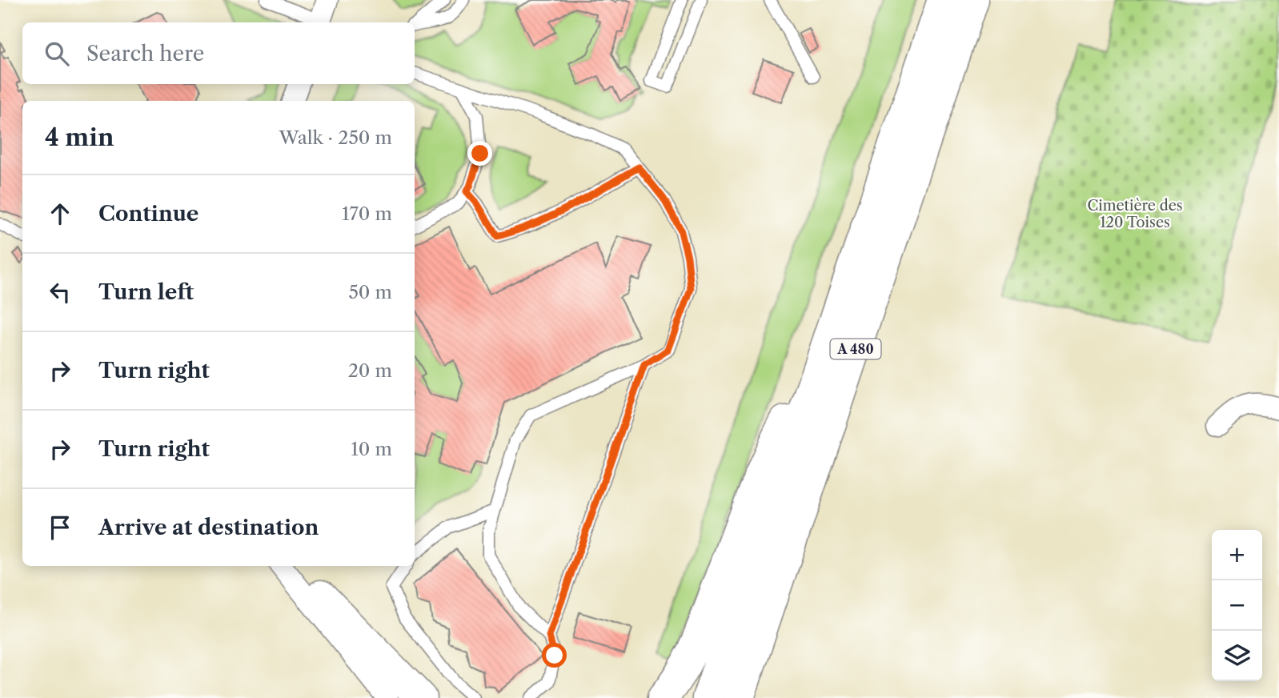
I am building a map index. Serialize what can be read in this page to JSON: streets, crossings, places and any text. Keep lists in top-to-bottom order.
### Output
{
  "streets": {
    "highway": ["A 480"]
  },
  "parks": ["Cimetière des 120 Toises"],
  "page": {
    "search": "Search here",
    "heading": ["4 min", "Walk · 250 m"],
    "list": [
      ["Continue", "170 m"],
      ["Turn left", "50 m"],
      ["Turn right", "20 m"],
      ["Turn right", "10 m"],
      "Arrive at destination"
    ],
    "map_buttons": ["+", "−"]
  }
}
